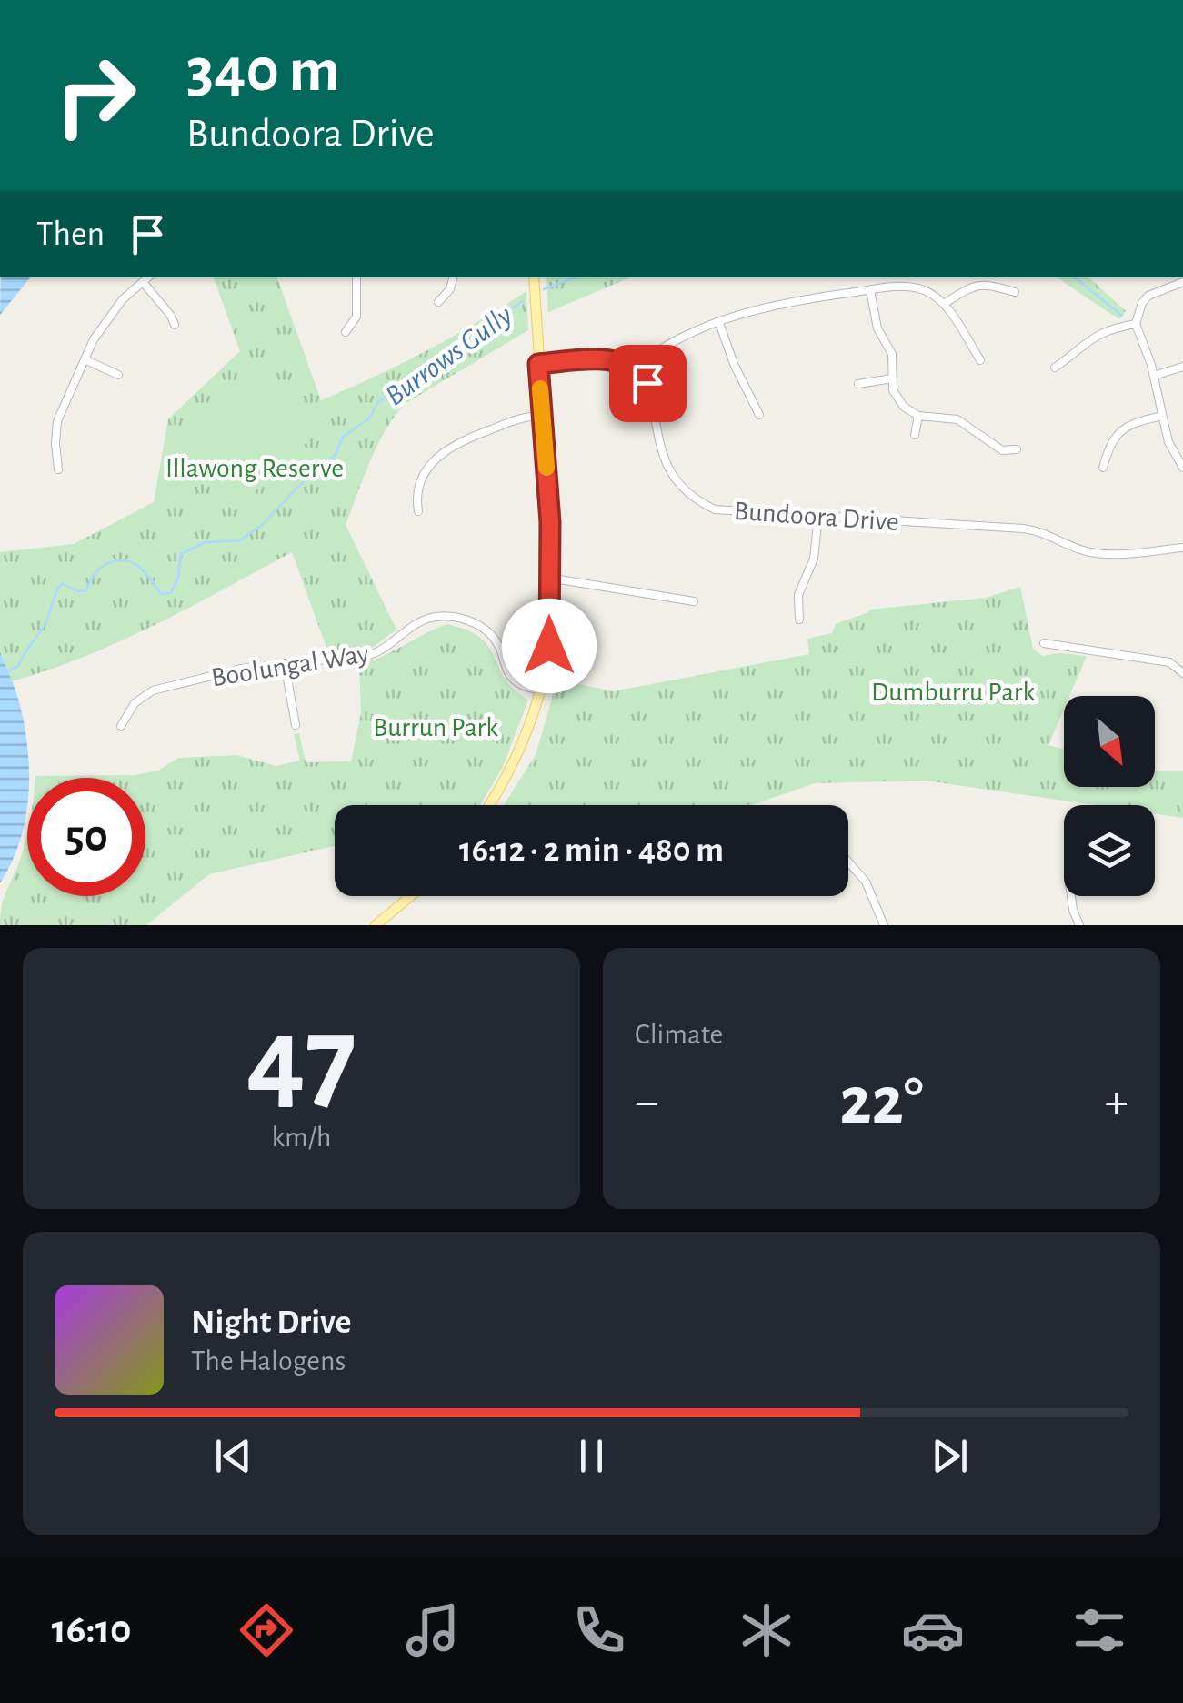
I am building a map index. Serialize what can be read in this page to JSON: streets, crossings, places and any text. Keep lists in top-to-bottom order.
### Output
{
  "streets": {
    "street": ["Bundoora Drive", "Boolungal Way"]
  },
  "water": ["Burrows Gully"],
  "parks": ["Illawong Reserve", "Dumburru Park", "Burrun Park"],
  "north": "bottom right",
  "page": {
    "turn": ["340 m", "Bundoora Drive"],
    "then": "Then",
    "limit": "50",
    "trip": "16:12 · 2 min · 480 m",
    "tile": [
      ["47", "km/h"],
      "Climate"
    ],
    "heat": ["−", "22°", "+"],
    "song": ["Night Drive", "The Halogens"],
    "tabs": "16:10"
  }
}
